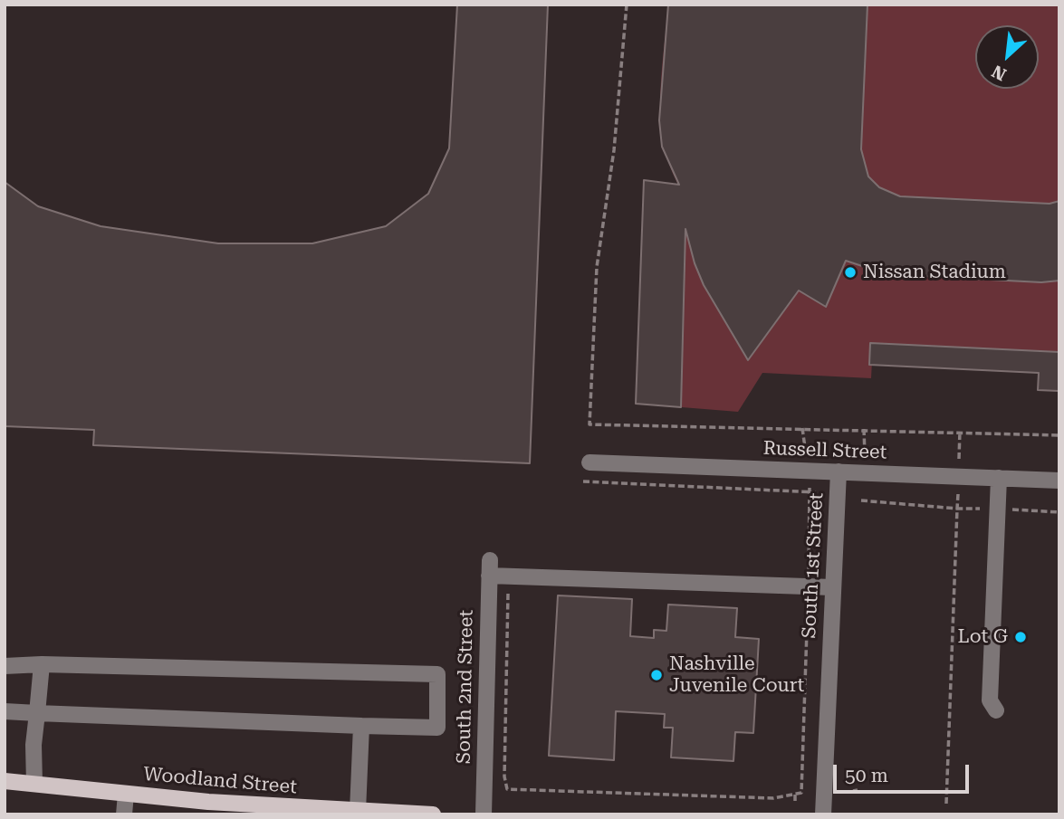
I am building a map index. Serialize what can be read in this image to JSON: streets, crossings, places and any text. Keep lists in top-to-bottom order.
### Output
{
  "streets": {
    "main road": ["Woodland Street"],
    "street": ["Russell Street", "South 1st Street", "South 2nd Street"]
  },
  "crossings": [
    ["Russell Street", "South 1st Street"]
  ],
  "places": ["Nissan Stadium", "Lot G", "Nashville Juvenile Court"],
  "scale_bar": "50 m",
  "north": "bottom left"
}
